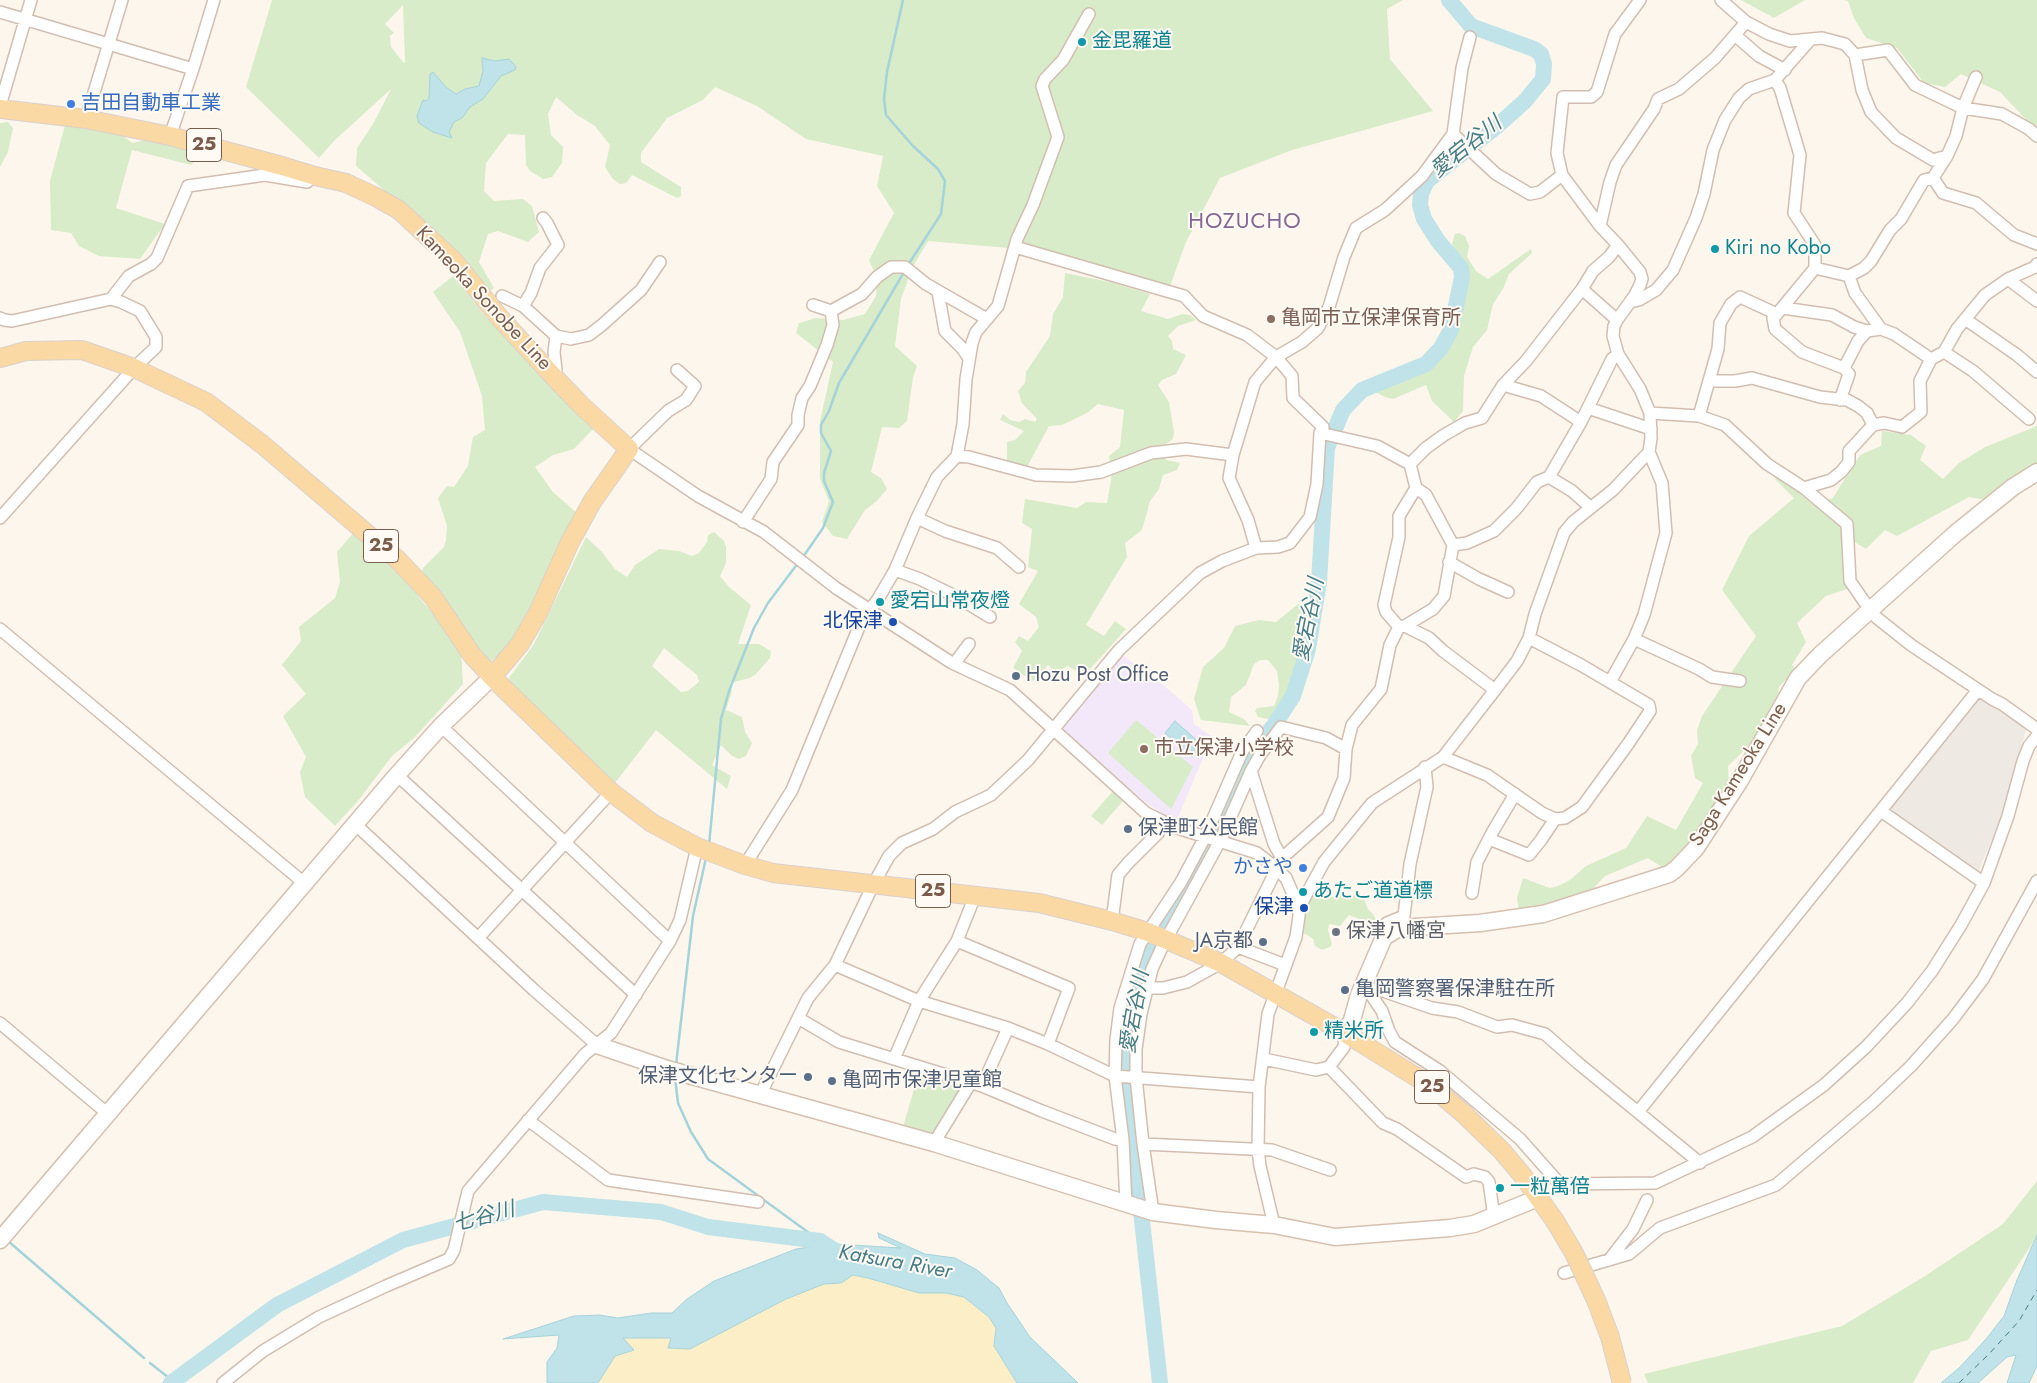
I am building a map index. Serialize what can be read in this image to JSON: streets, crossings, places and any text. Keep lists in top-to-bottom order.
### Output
{
  "streets": {
    "main road": ["25", "Kameoka Sonobe Line"],
    "street": ["Saga Kameoka Line"]
  },
  "districts": ["HOZUCHO"],
  "water": ["愛宕谷川", "七谷川", "Katsura River"],
  "places": [
    "金毘羅道",
    "吉田自動車工業",
    "Kiri no Kobo",
    "亀岡市立保津保育所",
    "愛宕山常夜燈",
    "北保津",
    "Hozu Post Office",
    "市立保津小学校",
    "保津町公民館",
    "かさや",
    "あたご道道標",
    "保津",
    "保津八幡宮",
    "JA京都",
    "亀岡警察署保津駐在所",
    "精米所",
    "保津文化センター",
    "亀岡市保津児童館",
    "一粒萬倍"
  ]
}
